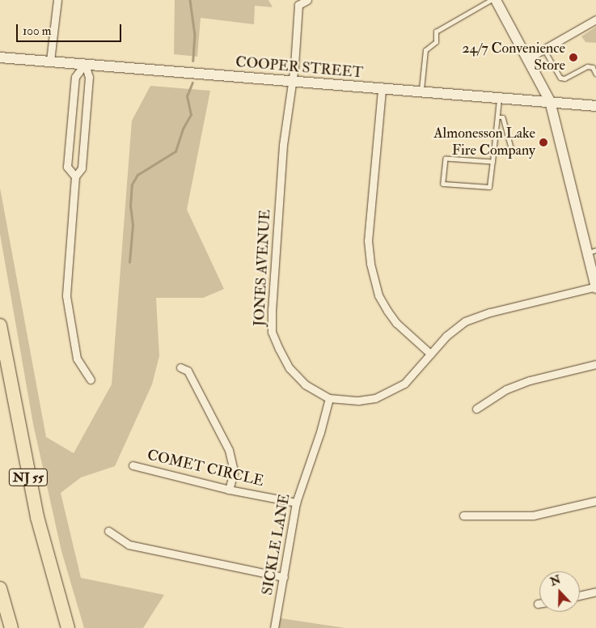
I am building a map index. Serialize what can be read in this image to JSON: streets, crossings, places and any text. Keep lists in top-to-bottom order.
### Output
{
  "streets": {
    "highway": ["NJ 55"],
    "main road": ["COOPER STREET"],
    "street": ["JONES AVENUE", "COMET CIRCLE", "SICKLE LANE"]
  },
  "crossings": [
    ["COOPER STREET", "JONES AVENUE"],
    ["JONES AVENUE", "SICKLE LANE"],
    ["COMET CIRCLE", "SICKLE LANE"]
  ],
  "places": ["24/7 Convenience Store", "Almonesson Lake Fire Company"],
  "scale_bar": "100 m",
  "north": "top"
}
